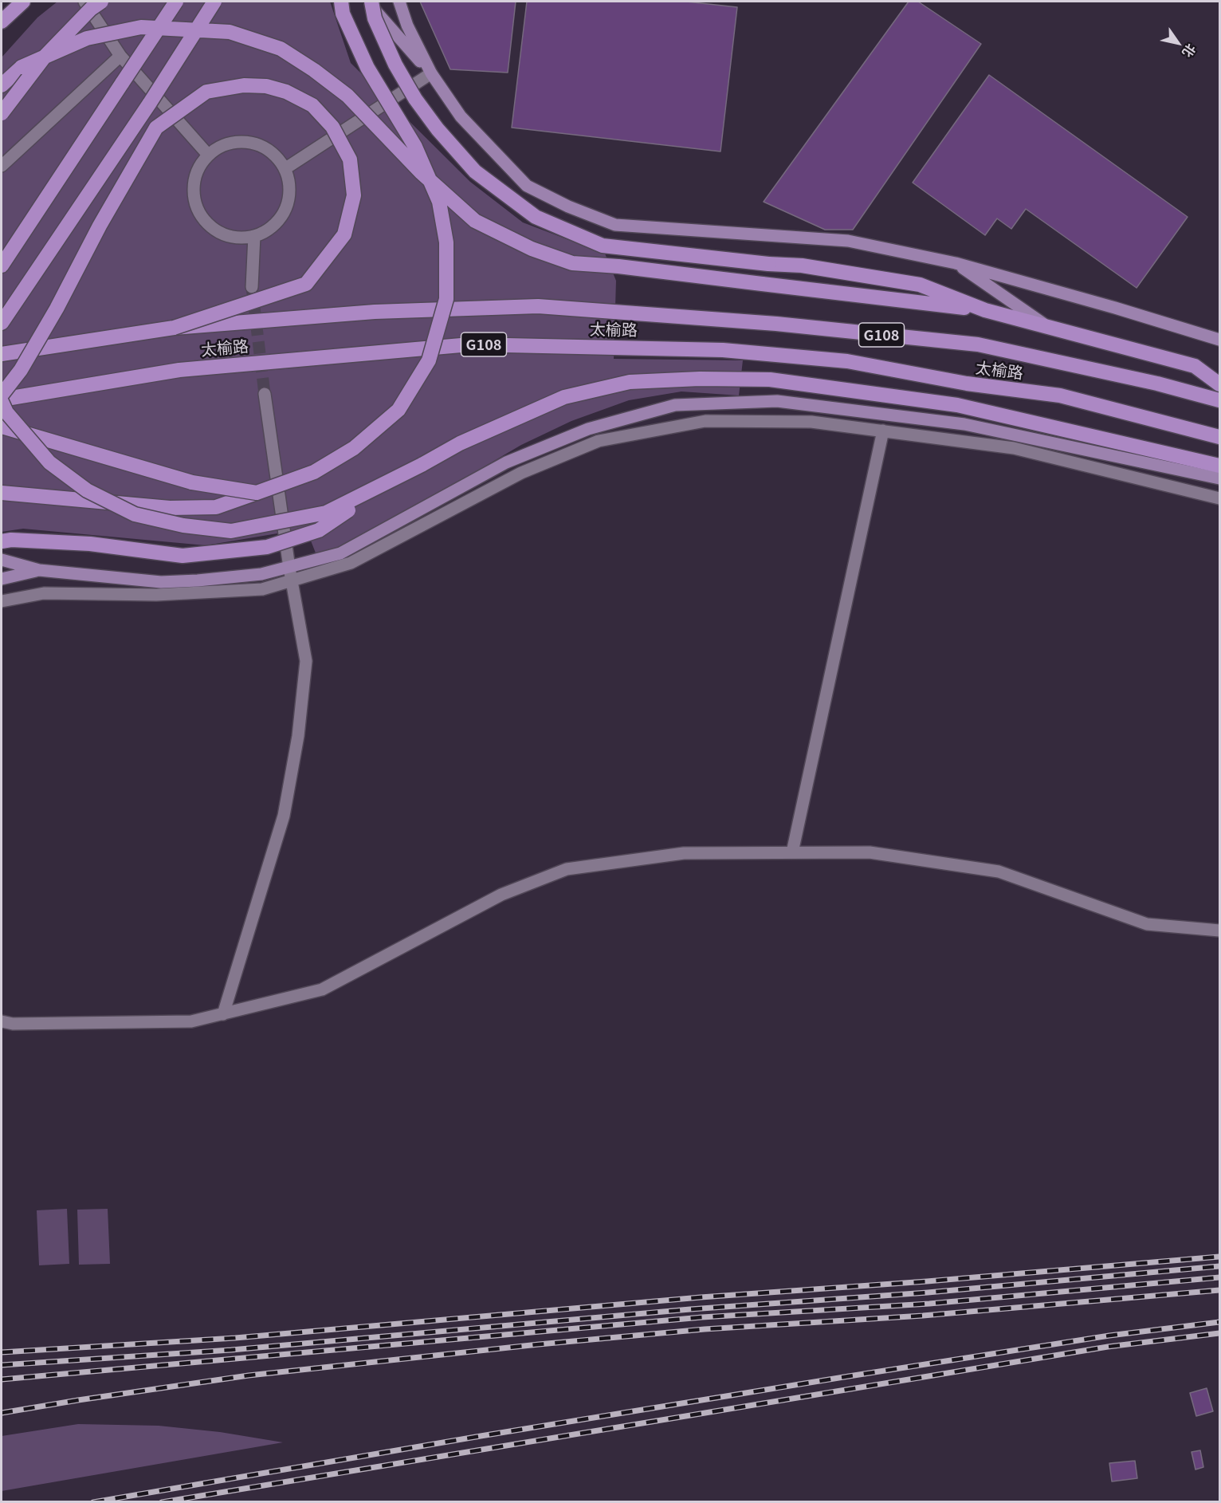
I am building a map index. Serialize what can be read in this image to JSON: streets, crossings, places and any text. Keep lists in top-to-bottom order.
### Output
{
  "streets": {
    "highway": ["太榆路", "G108"]
  },
  "north": "bottom right"
}
